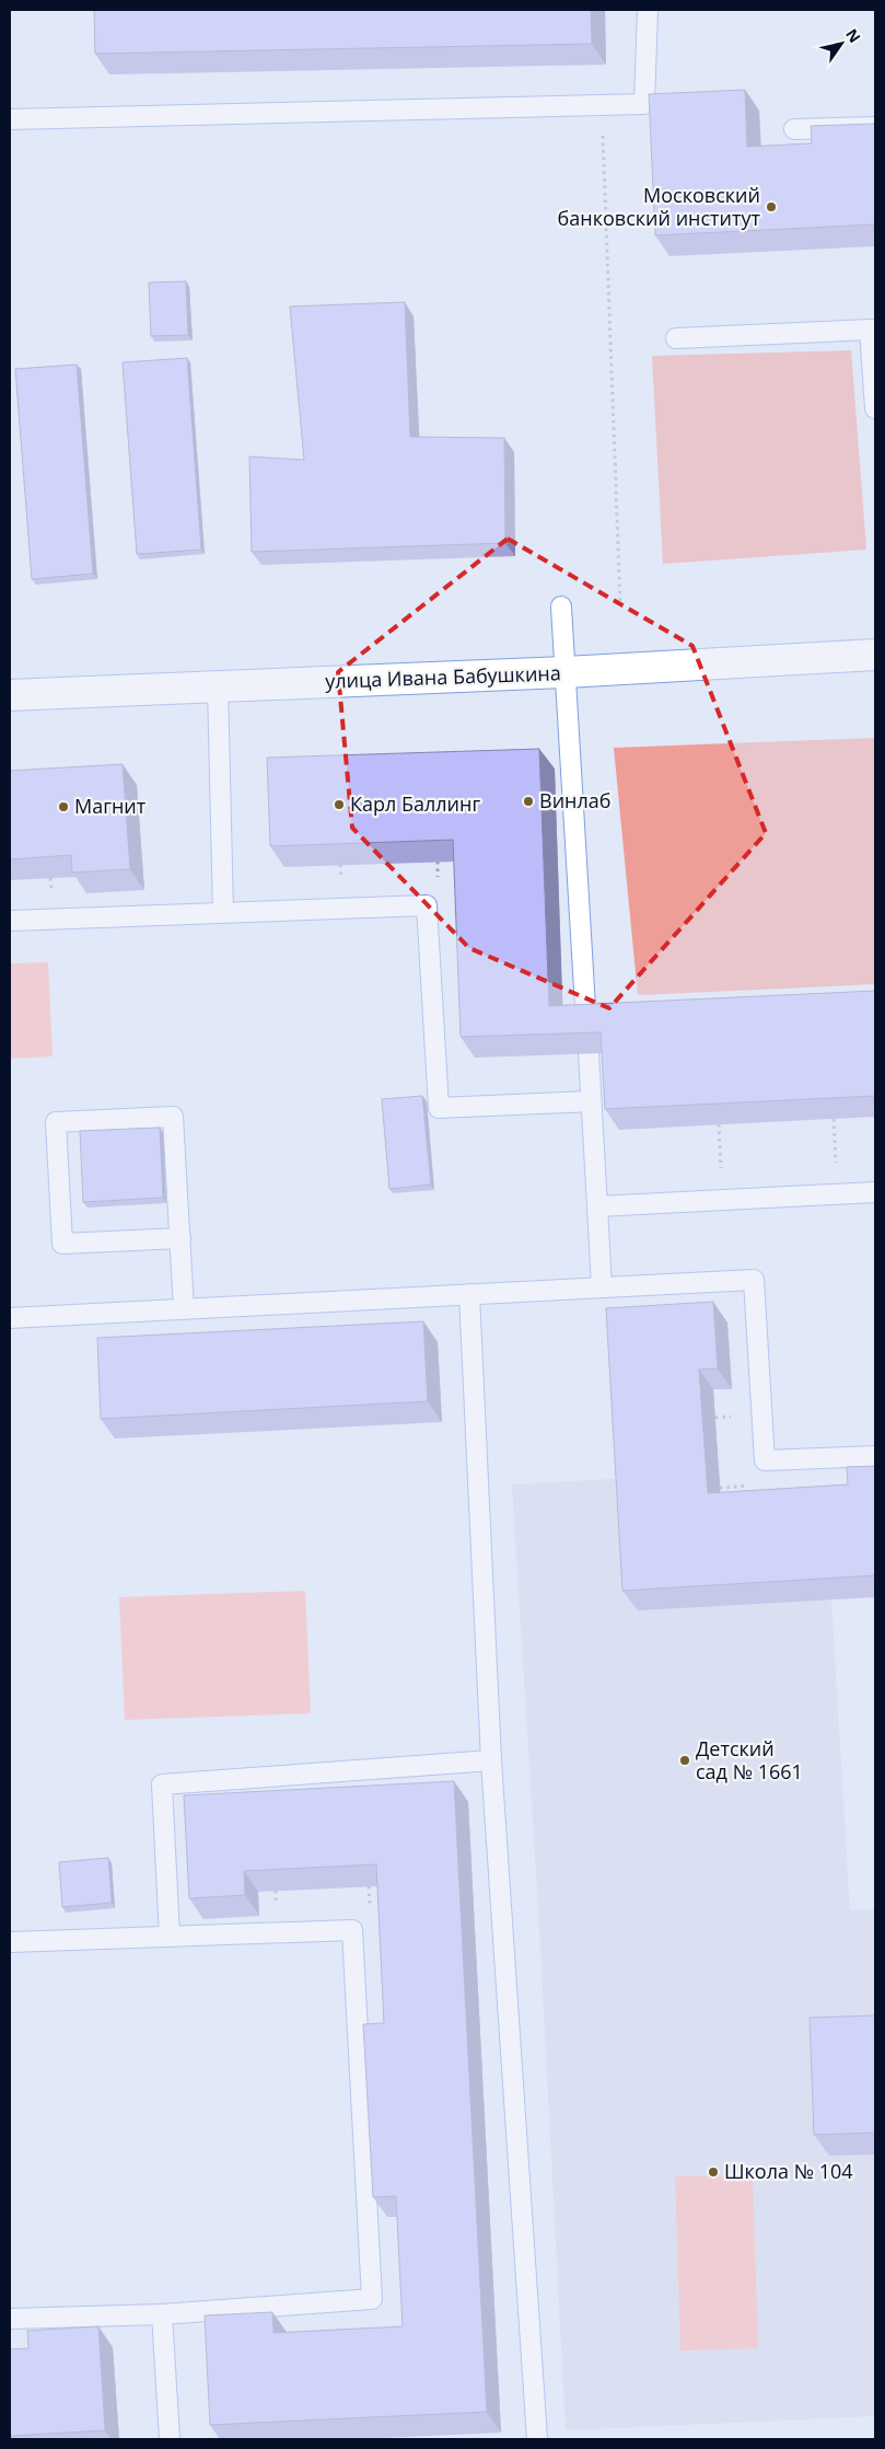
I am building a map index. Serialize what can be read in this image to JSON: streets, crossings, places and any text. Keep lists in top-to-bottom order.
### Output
{
  "streets": {
    "street": ["улица Ивана Бабушкина"]
  },
  "places": [
    "Московский банковский институт",
    "Винлаб",
    "Карл Баллинг",
    "Магнит",
    "Детский сад № 1661",
    "Школа № 104"
  ],
  "north": "top right"
}
